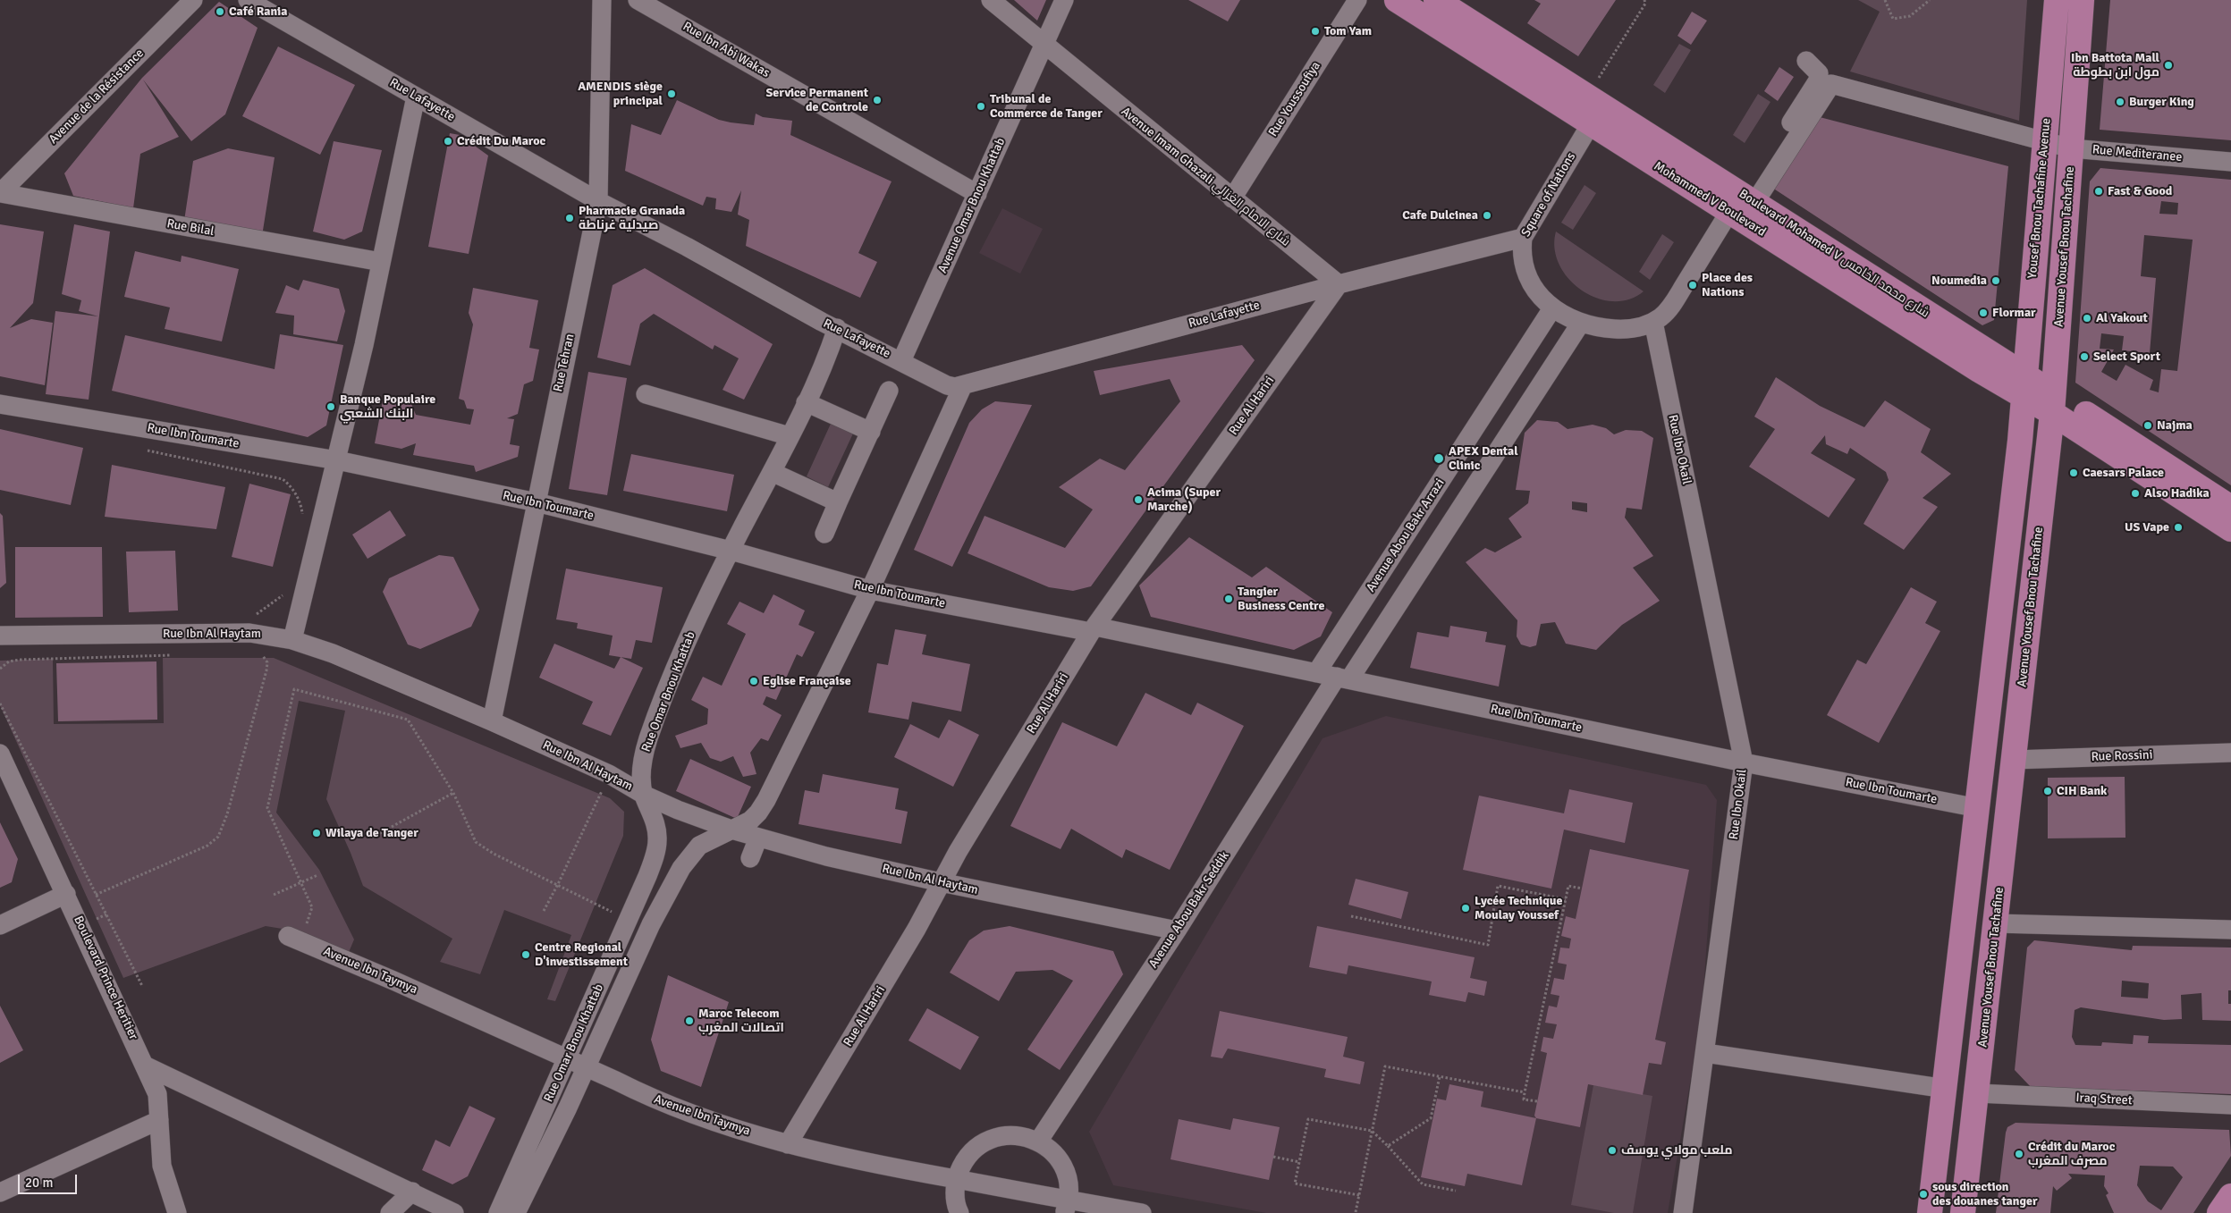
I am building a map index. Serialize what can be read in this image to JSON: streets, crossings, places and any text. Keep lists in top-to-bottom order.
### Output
{
  "streets": {
    "main road": [
      "Yousef Bnou Tachafine Avenue",
      "Mohammed V Boulevard",
      "Avenue Yousef Bnou Tachafine",
      "Boulevard Mohamed V شارع محمد الخامس"
    ],
    "street": [
      "Rue Ibn Abi Wakas",
      "Avenue de la Résistance",
      "Rue Youssoufiya",
      "Rue Lafayette",
      "Rue Mediteranee",
      "Avenue Imam Ghazali شارع الامام الغزالي",
      "Square of Nations",
      "Avenue Omar Bnou Khattab",
      "Rue Bilal",
      "Rue Tehran",
      "Rue Al Hariri",
      "Rue Ibn Toumarte",
      "Rue Ibn Okail",
      "Avenue Abou Bakr Arrazi",
      "Rue Ibn Al Haytam",
      "Rue Omar Bnou Khattab",
      "Rue Rossini",
      "Avenue Abou Bakr Seddik",
      "Avenue Ibn Taymya",
      "Boulevard Prince Heritier",
      "Iraq Street"
    ]
  },
  "crossings": [
    ["Rue Ibn Abi Wakas", "Avenue Omar Bnou Khattab"],
    ["Avenue de la Résistance", "Rue Bilal"],
    ["Rue Youssoufiya", "Avenue Imam Ghazali شارع الامام الغزالي"],
    ["Rue Lafayette", "Avenue Imam Ghazali شارع الامام الغزالي"],
    ["Rue Lafayette", "Square of Nations"],
    ["Rue Lafayette", "Avenue Omar Bnou Khattab"],
    ["Rue Lafayette", "Rue Tehran"],
    ["Rue Lafayette", "Rue Al Hariri"],
    ["Rue Lafayette", "Rue Omar Bnou Khattab"],
    ["Rue Mediteranee", "Square of Nations"],
    ["Rue Mediteranee", "Yousef Bnou Tachafine Avenue"],
    ["Rue Mediteranee", "Mohammed V Boulevard"],
    ["Rue Mediteranee", "Avenue Yousef Bnou Tachafine"],
    ["Rue Mediteranee", "Boulevard Mohamed V شارع محمد الخامس"],
    ["Avenue Imam Ghazali شارع الامام الغزالي", "Avenue Omar Bnou Khattab"],
    ["Avenue Imam Ghazali شارع الامام الغزالي", "Rue Al Hariri"],
    ["Square of Nations", "Mohammed V Boulevard"],
    ["Square of Nations", "Boulevard Mohamed V شارع محمد الخامس"],
    ["Square of Nations", "Rue Ibn Okail"],
    ["Square of Nations", "Avenue Abou Bakr Arrazi"],
    ["Yousef Bnou Tachafine Avenue", "Boulevard Mohamed V شارع محمد الخامس"],
    ["Mohammed V Boulevard", "Boulevard Mohamed V شارع محمد الخامس"],
    ["Avenue Yousef Bnou Tachafine", "Boulevard Mohamed V شارع محمد الخامس"],
    ["Avenue Yousef Bnou Tachafine", "Rue Rossini"],
    ["Avenue Yousef Bnou Tachafine", "Iraq Street"],
    ["Rue Tehran", "Rue Ibn Toumarte"],
    ["Rue Tehran", "Rue Ibn Al Haytam"],
    ["Rue Al Hariri", "Rue Ibn Toumarte"],
    ["Rue Al Hariri", "Rue Ibn Al Haytam"],
    ["Rue Al Hariri", "Avenue Ibn Taymya"],
    ["Rue Ibn Toumarte", "Rue Ibn Okail"],
    ["Rue Ibn Toumarte", "Avenue Abou Bakr Arrazi"],
    ["Rue Ibn Toumarte", "Rue Omar Bnou Khattab"],
    ["Rue Ibn Toumarte", "Avenue Abou Bakr Seddik"],
    ["Rue Ibn Al Haytam", "Rue Omar Bnou Khattab"],
    ["Rue Ibn Al Haytam", "Avenue Abou Bakr Seddik"],
    ["Rue Omar Bnou Khattab", "Avenue Ibn Taymya"]
  ],
  "places": [
    "Café Rania",
    "Tom Yam",
    "Ibn Battota Mall مول ابن بطوطة",
    "AMENDIS siège principal",
    "Service Permanent de Controle",
    "Burger King",
    "Tribunal de Commerce de Tanger",
    "Crédit Du Maroc",
    "Fast & Good",
    "Cafe Dulcinea",
    "Pharmacie Granada صيدلية غرناطة",
    "Noumedia",
    "Place des Nations",
    "Flormar",
    "Al Yakout",
    "Select Sport",
    "Banque Populaire البنك الشعبي",
    "Najma",
    "APEX Dental Clinic",
    "Caesars Palace",
    "Also Hadika",
    "Acima (Super Marche)",
    "US Vape",
    "Tangier Business Centre",
    "Eglise Française",
    "CIH Bank",
    "Wilaya de Tanger",
    "Lycée Technique Moulay Youssef",
    "Centre Regional D'investissement",
    "Maroc Telecom اتصالات المغرب",
    "ملعب مولاي يوسف",
    "Crédit du Maroc مصرف المغرب",
    "sous direction des douanes tanger"
  ],
  "scale_bar": "20 m"
}
